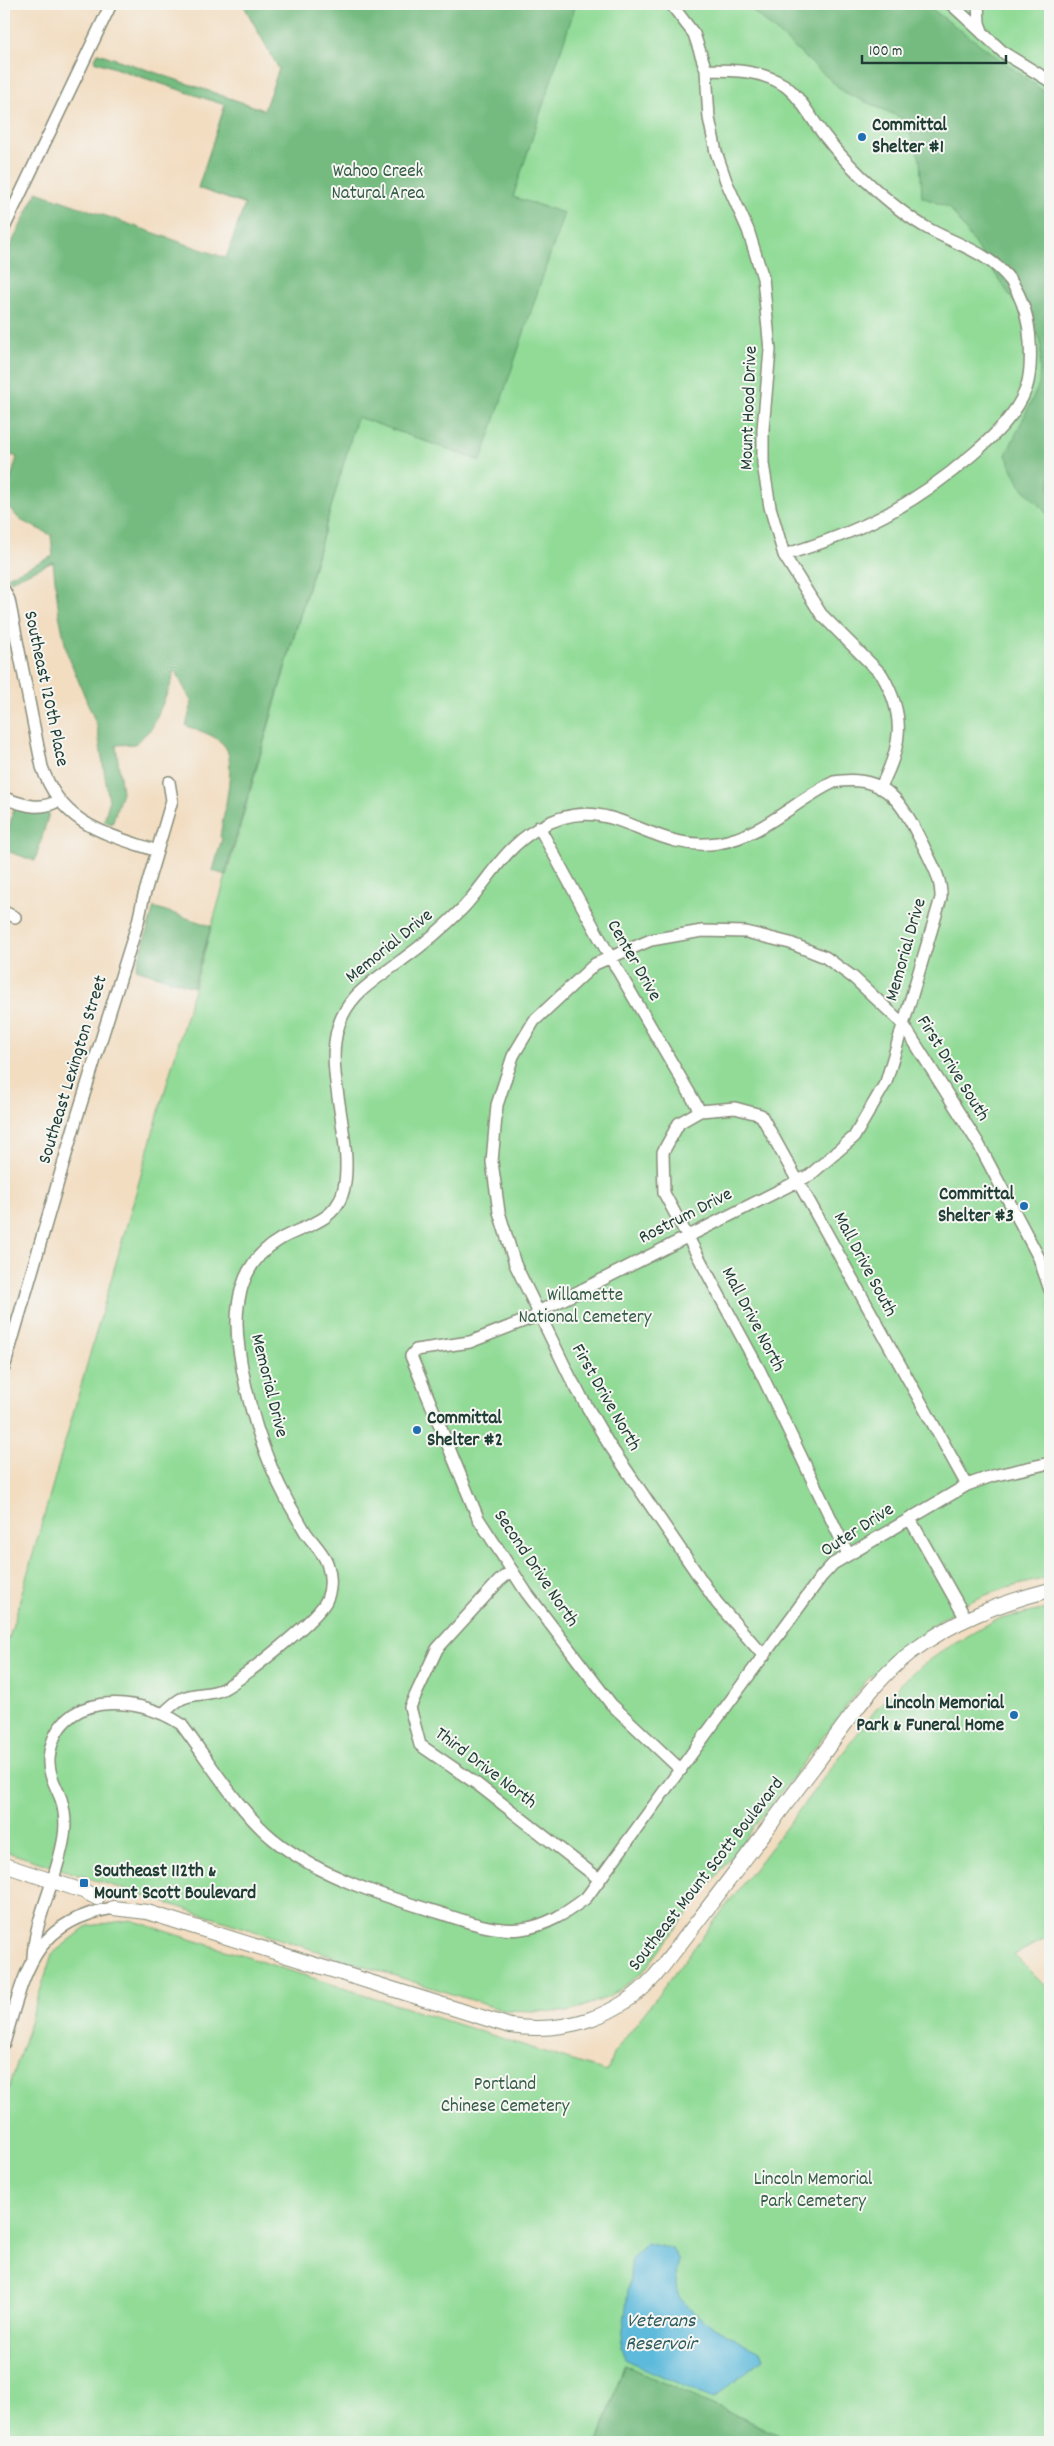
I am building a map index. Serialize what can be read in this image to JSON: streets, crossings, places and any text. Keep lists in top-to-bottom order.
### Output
{
  "streets": {
    "main road": ["Southeast Mount Scott Boulevard"],
    "street": [
      "Mount Hood Drive",
      "Southeast 120th Place",
      "Memorial Drive",
      "Center Drive",
      "First Drive South",
      "Southeast Lexington Street",
      "Rostrum Drive",
      "Mall Drive South",
      "Mall Drive North",
      "First Drive North",
      "Outer Drive",
      "Second Drive North",
      "Third Drive North"
    ]
  },
  "crossings": [
    ["Mount Hood Drive", "Memorial Drive"],
    ["Southeast 120th Place", "Southeast Lexington Street"],
    ["Memorial Drive", "Center Drive"],
    ["Memorial Drive", "First Drive South"],
    ["Memorial Drive", "Rostrum Drive"],
    ["Memorial Drive", "Outer Drive"],
    ["Memorial Drive", "Southeast Mount Scott Boulevard"],
    ["Center Drive", "First Drive South"],
    ["Center Drive", "Mall Drive South"],
    ["Center Drive", "Mall Drive North"],
    ["Center Drive", "First Drive North"],
    ["First Drive South", "Rostrum Drive"],
    ["First Drive South", "First Drive North"],
    ["Rostrum Drive", "Mall Drive South"],
    ["Rostrum Drive", "Mall Drive North"],
    ["Rostrum Drive", "First Drive North"],
    ["Rostrum Drive", "Second Drive North"],
    ["Mall Drive South", "Mall Drive North"],
    ["Mall Drive South", "Outer Drive"],
    ["Mall Drive North", "Outer Drive"],
    ["First Drive North", "Outer Drive"],
    ["Outer Drive", "Second Drive North"],
    ["Outer Drive", "Third Drive North"],
    ["Outer Drive", "Southeast Mount Scott Boulevard"],
    ["Second Drive North", "Third Drive North"]
  ],
  "water": ["Veterans Reservoir"],
  "parks": [
    "Wahoo Creek Natural Area",
    "Willamette National Cemetery",
    "Portland Chinese Cemetery",
    "Lincoln Memorial Park Cemetery"
  ],
  "places": {
    "other": [
      "Committal Shelter #1",
      "Committal Shelter #3",
      "Committal Shelter #2",
      "Lincoln Memorial Park & Funeral Home"
    ],
    "transit": ["Southeast 112th & Mount Scott Boulevard"]
  },
  "scale_bar": "100 m"
}
